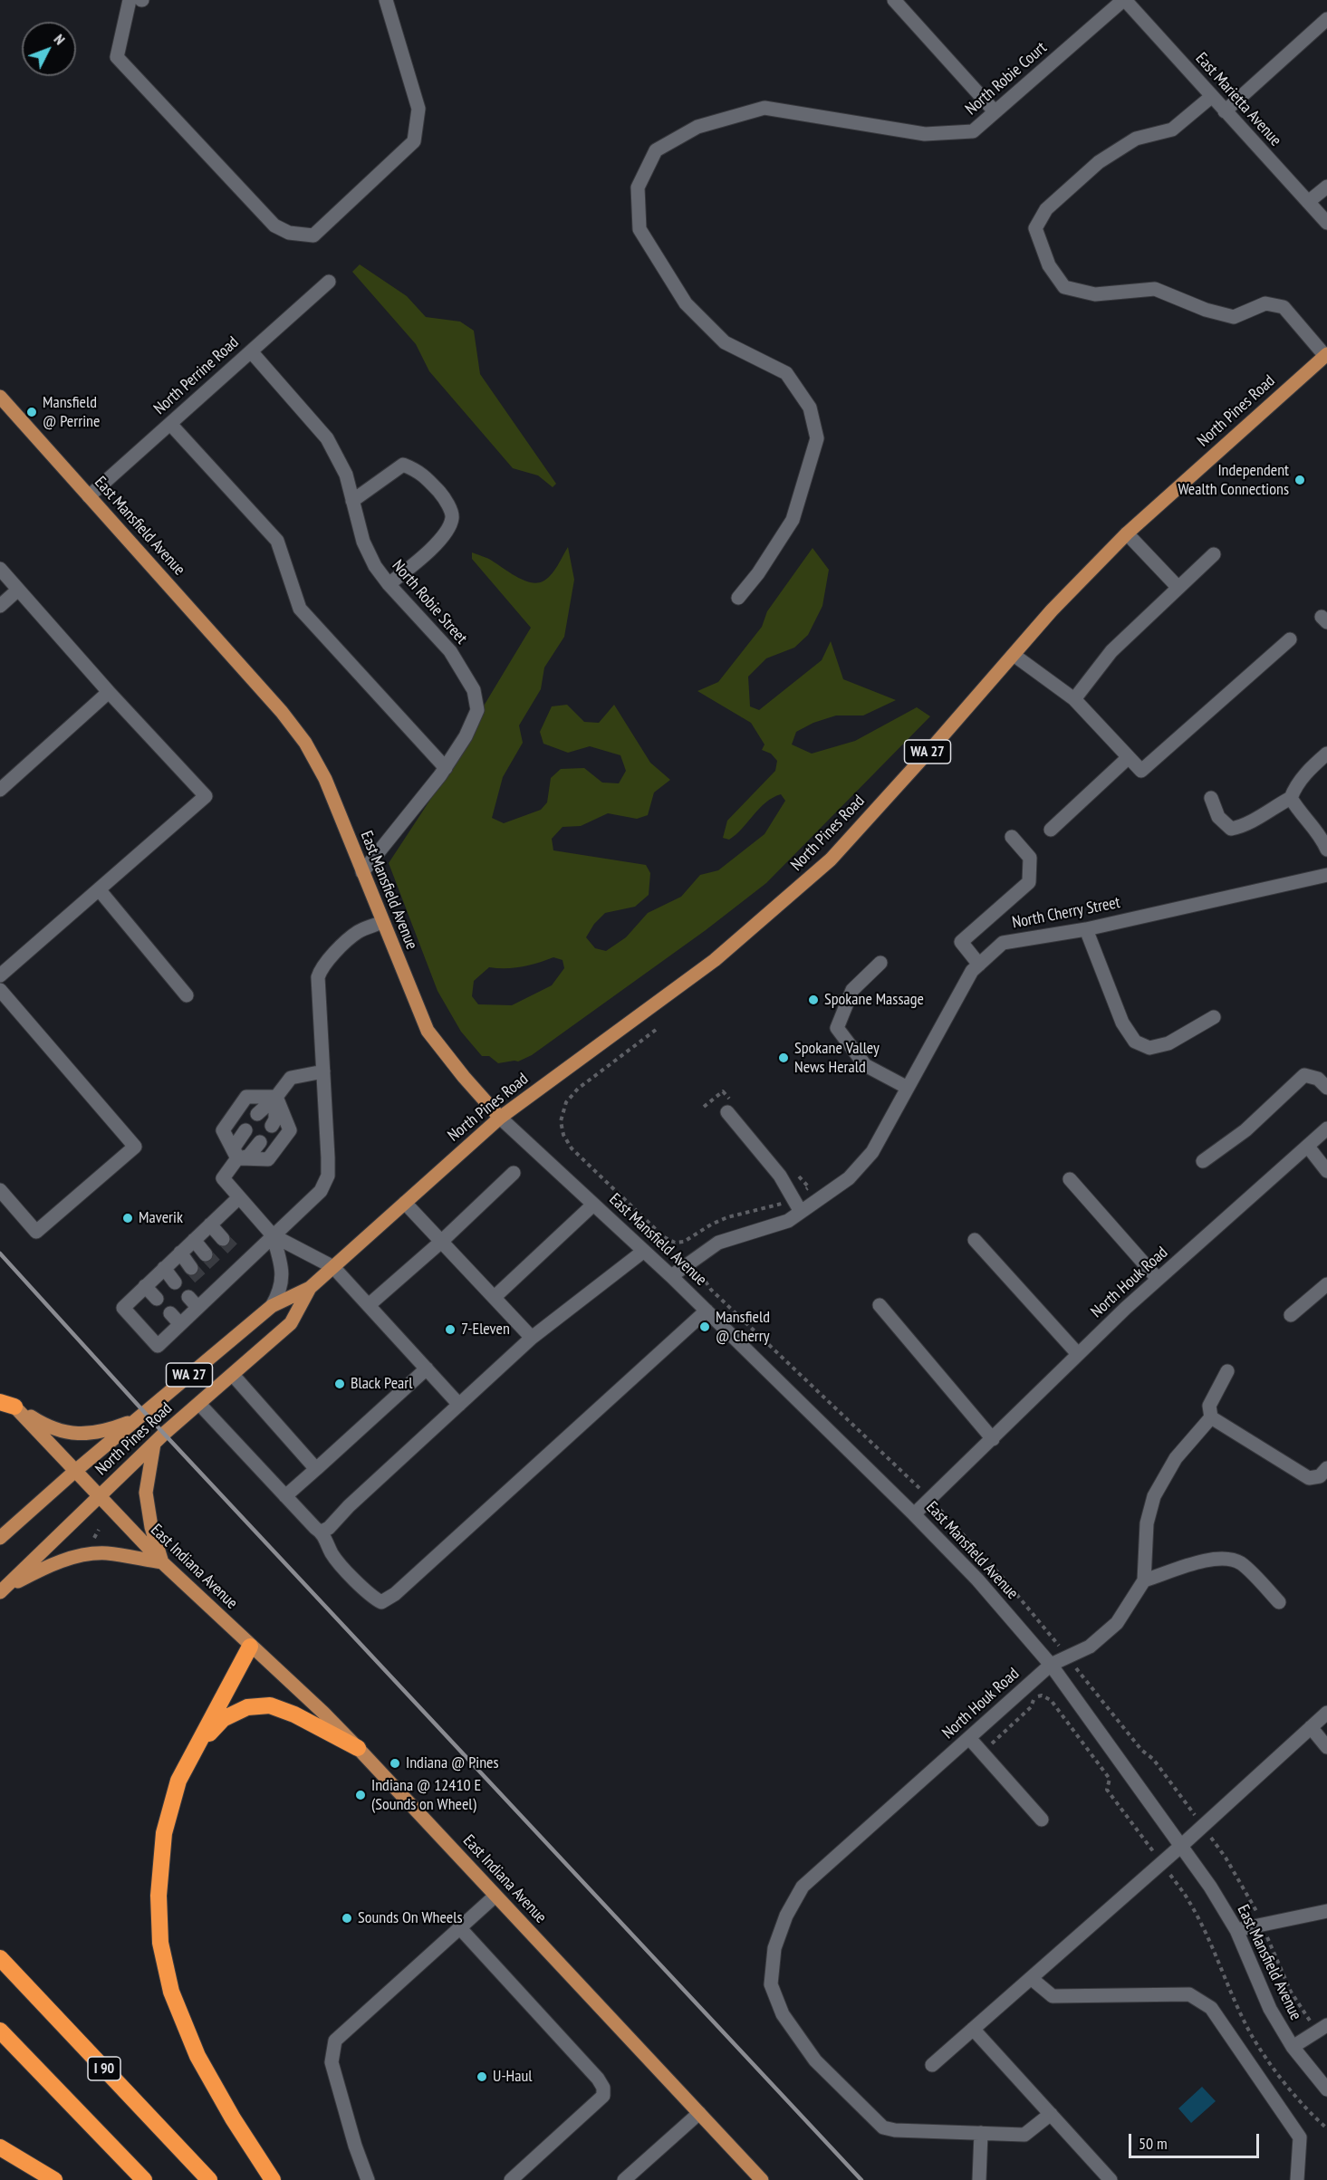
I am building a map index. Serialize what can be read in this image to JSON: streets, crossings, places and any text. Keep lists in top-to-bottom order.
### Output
{
  "streets": {
    "highway": ["I 90"],
    "main road": [
      "North Pines Road",
      "East Mansfield Avenue",
      "WA 27",
      "East Indiana Avenue"
    ],
    "street": [
      "North Robie Court",
      "East Marietta Avenue",
      "North Perrine Road",
      "North Robie Street",
      "North Cherry Street",
      "North Houk Road"
    ]
  },
  "crossings": [
    ["North Robie Court", "East Marietta Avenue"],
    ["North Perrine Road", "East Mansfield Avenue"],
    ["North Perrine Road", "North Robie Street"],
    ["North Pines Road", "East Mansfield Avenue"],
    ["North Pines Road", "East Indiana Avenue"],
    ["East Mansfield Avenue", "North Robie Street"],
    ["East Mansfield Avenue", "North Cherry Street"],
    ["East Mansfield Avenue", "North Houk Road"]
  ],
  "places": [
    "Mansfield @ Perrine",
    "Independent Wealth Connections",
    "Spokane Massage",
    "Spokane Valley News Herald",
    "Maverik",
    "Mansfield @ Cherry",
    "7-Eleven",
    "Black Pearl",
    "Indiana @ Pines",
    "Indiana @ 12410 E (Sounds on Wheel)",
    "Sounds On Wheels",
    "U-Haul"
  ],
  "scale_bar": "50 m",
  "north": "top right"
}
